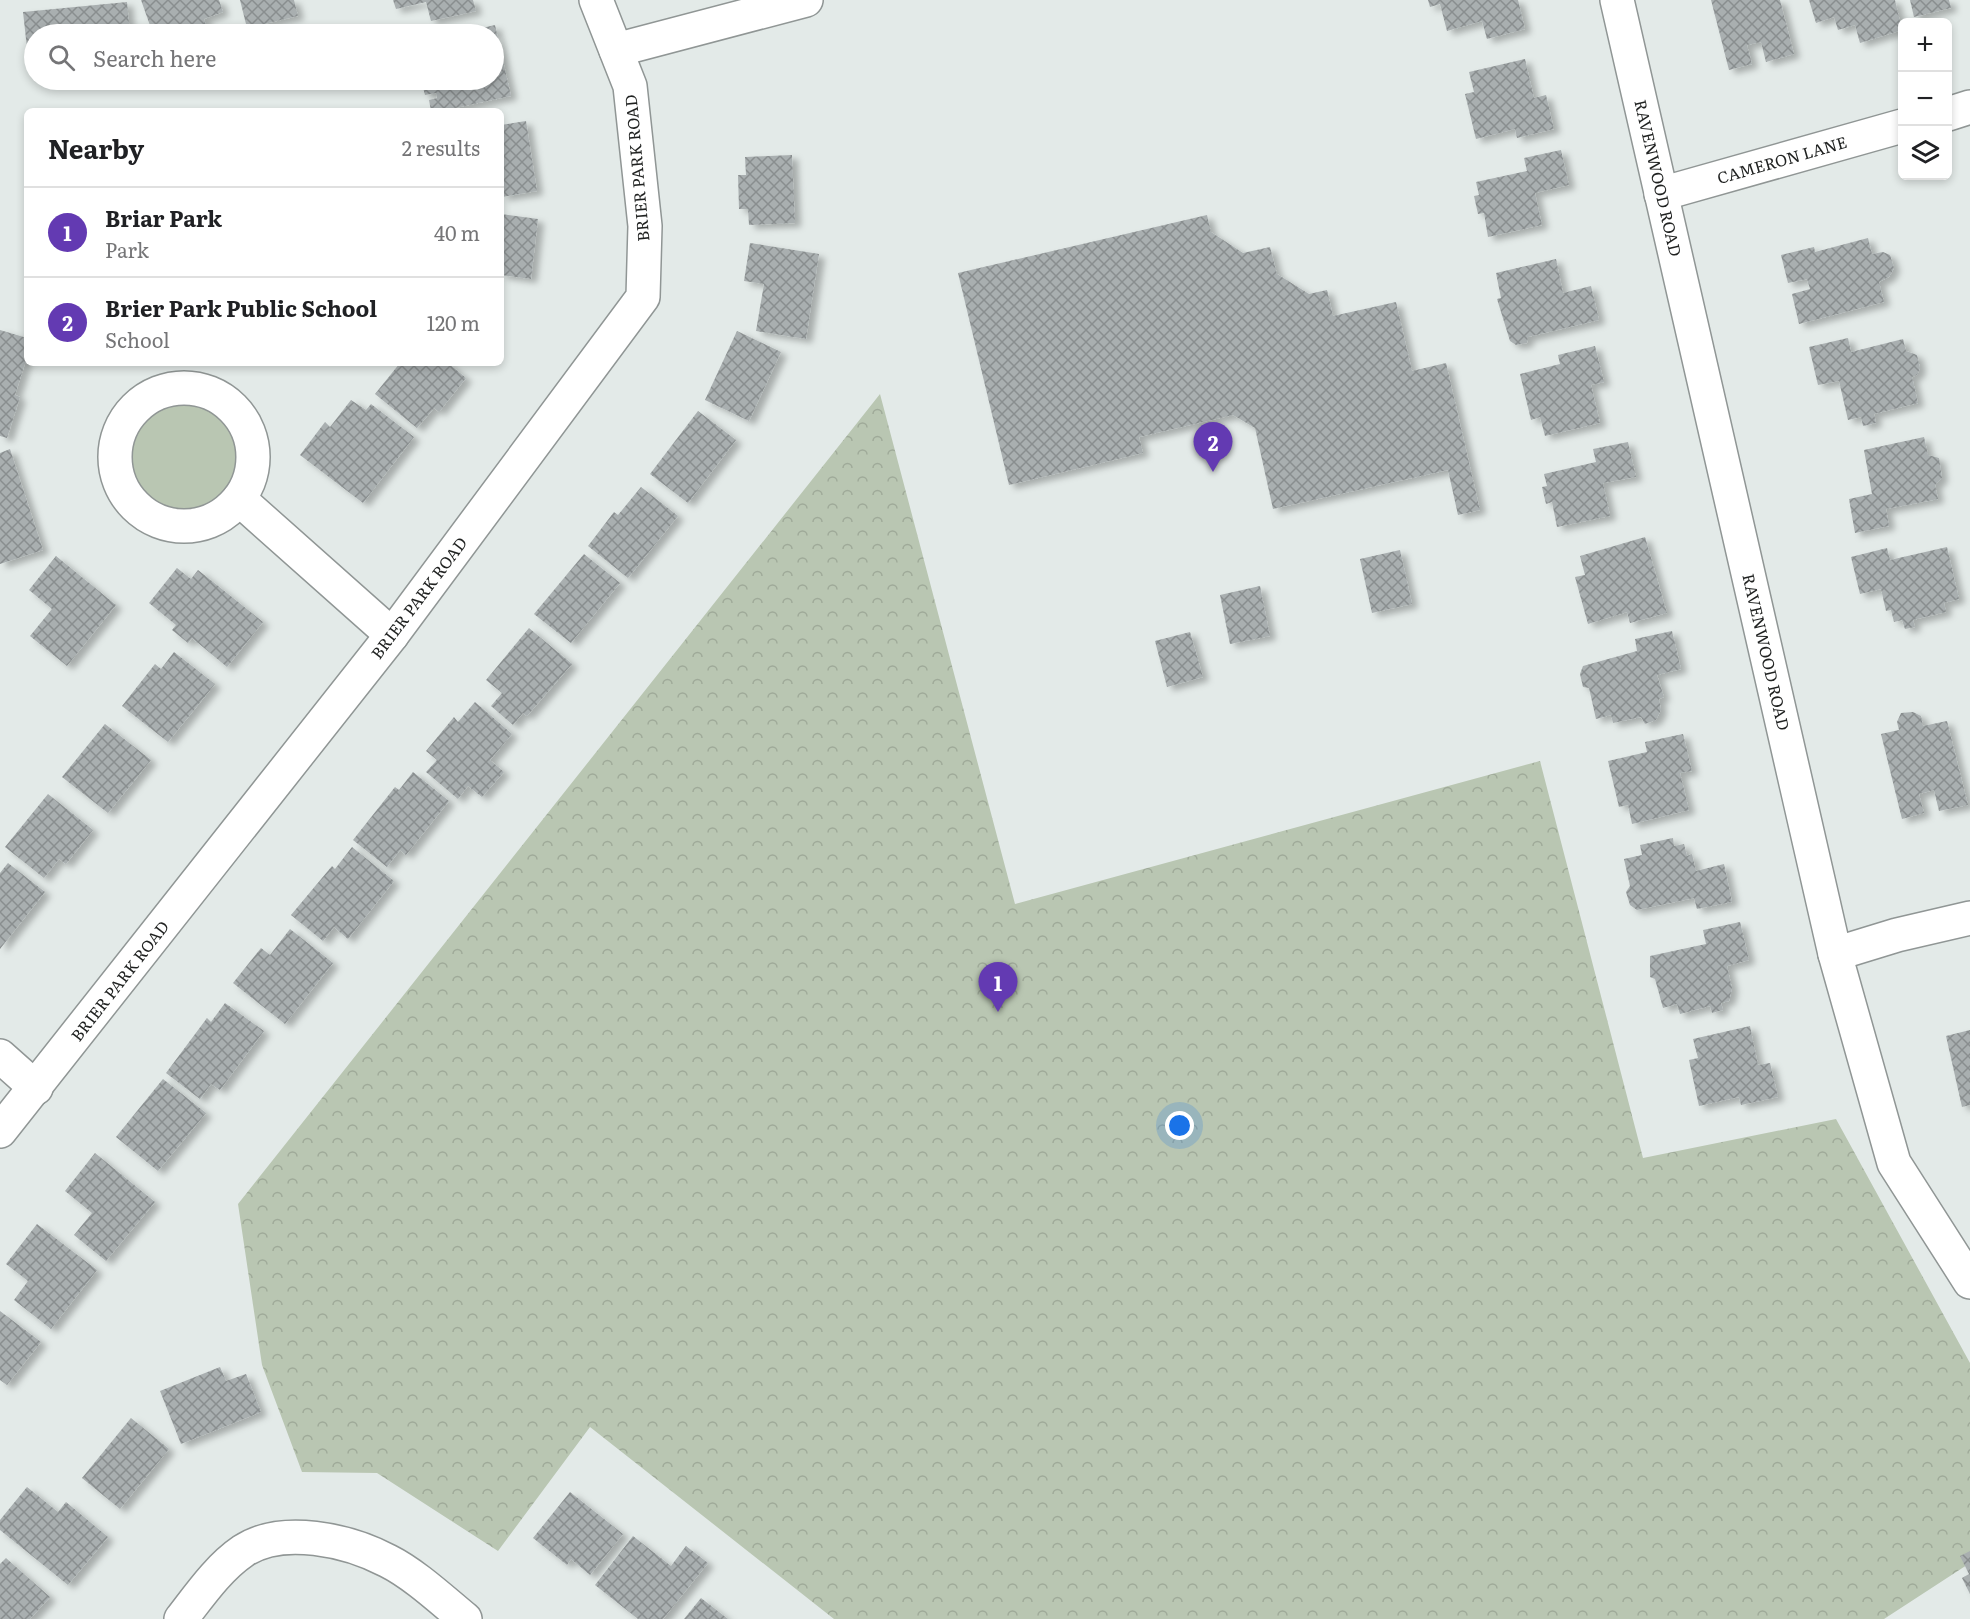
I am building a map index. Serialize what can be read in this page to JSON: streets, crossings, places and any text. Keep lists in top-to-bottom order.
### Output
{
  "streets": {
    "street": ["CAMERON LANE", "BRIER PARK ROAD", "RAVENWOOD ROAD"]
  },
  "crossings": [
    ["CAMERON LANE", "RAVENWOOD ROAD"]
  ],
  "page": {
    "map_buttons": ["+", "−"],
    "search": "Search here",
    "heading": ["Nearby", "2 results"],
    "list": [
      {
        "mark": "1",
        "name": "Briar Park",
        "note": "Park",
        "value": "40 m"
      },
      {
        "mark": "2",
        "name": "Brier Park Public School",
        "note": "School",
        "value": "120 m"
      }
    ],
    "pins": ["2", "1"]
  }
}
